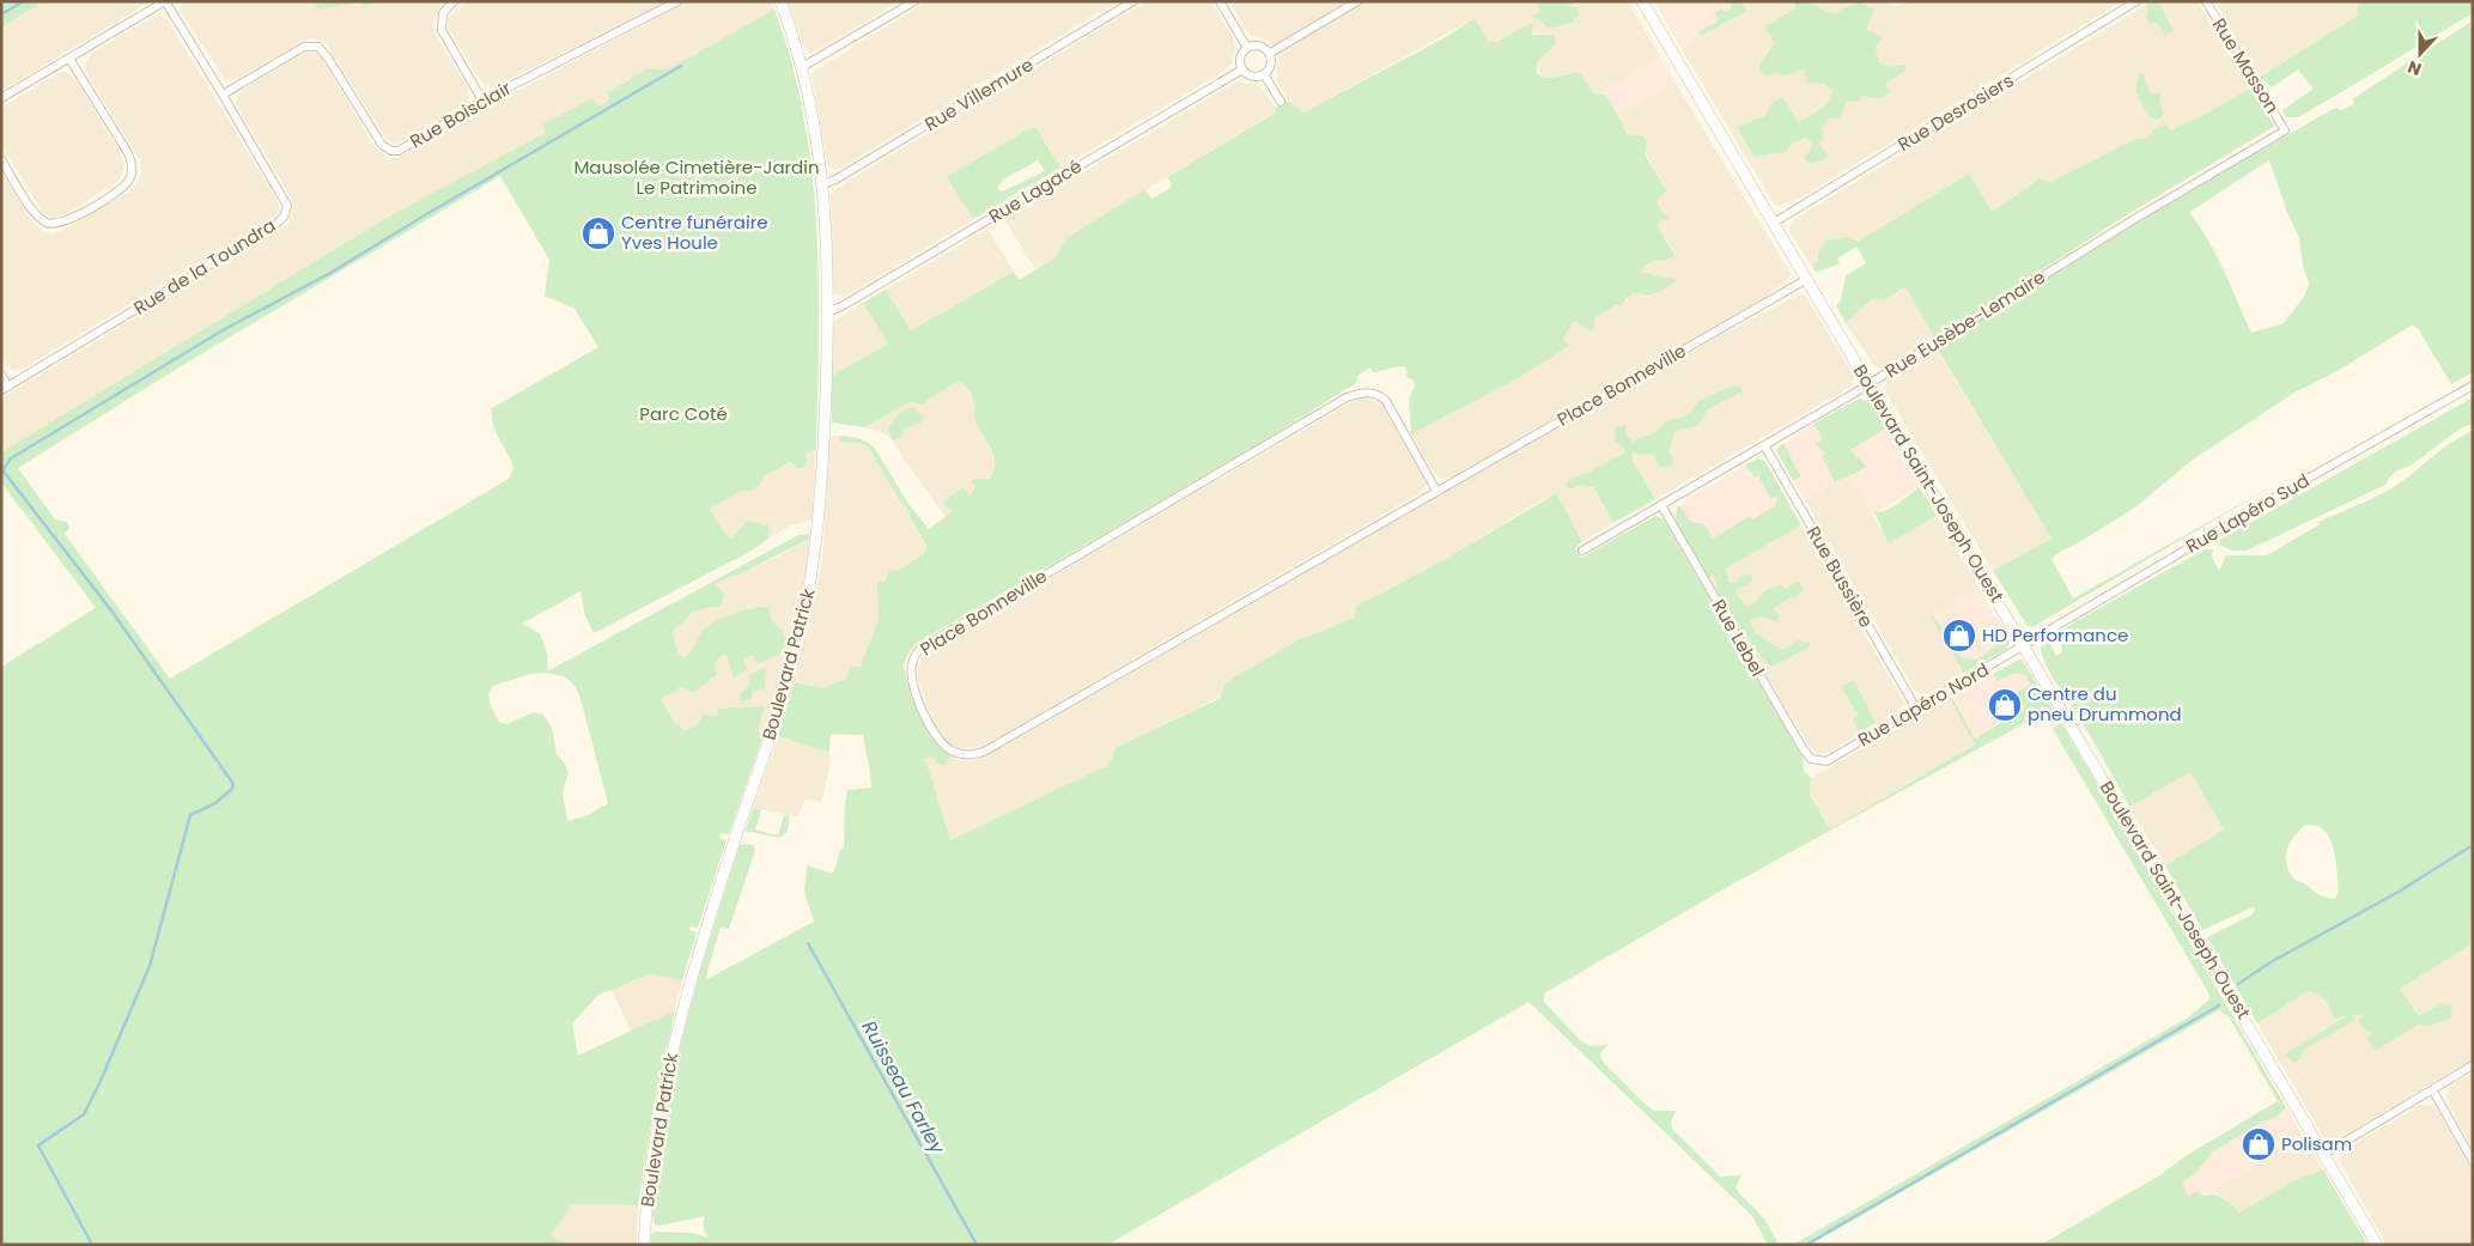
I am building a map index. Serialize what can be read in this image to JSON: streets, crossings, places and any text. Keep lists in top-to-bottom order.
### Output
{
  "streets": {
    "street": [
      "Rue Masson",
      "Rue Villemure",
      "Rue Desrosiers",
      "Rue Boisclair",
      "Rue Lagacé",
      "Rue de la Toundra",
      "Rue Eusèbe-Lemaire",
      "Place Bonneville",
      "Boulevard Saint-Joseph Ouest",
      "Rue Lapéro Sud",
      "Rue Bussière",
      "Rue Lebel",
      "Boulevard Patrick",
      "Rue Lapéro Nord"
    ]
  },
  "crossings": [
    ["Rue Masson", "Rue Eusèbe-Lemaire"],
    ["Rue Villemure", "Boulevard Patrick"],
    ["Rue Desrosiers", "Boulevard Saint-Joseph Ouest"],
    ["Rue Boisclair", "Rue de la Toundra"],
    ["Rue Lagacé", "Boulevard Patrick"],
    ["Rue Eusèbe-Lemaire", "Boulevard Saint-Joseph Ouest"],
    ["Rue Eusèbe-Lemaire", "Rue Bussière"],
    ["Rue Eusèbe-Lemaire", "Rue Lebel"],
    ["Place Bonneville", "Boulevard Saint-Joseph Ouest"],
    ["Boulevard Saint-Joseph Ouest", "Rue Lapéro Sud"],
    ["Boulevard Saint-Joseph Ouest", "Rue Lapéro Nord"],
    ["Rue Lapéro Sud", "Rue Lapéro Nord"],
    ["Rue Bussière", "Rue Lapéro Nord"],
    ["Rue Lebel", "Rue Lapéro Nord"]
  ],
  "water": ["Ruisseau Farley"],
  "parks": ["Mausolée Cimetière-Jardin Le Patrimoine", "Parc Coté"],
  "places": {
    "shop": [
      "Centre funéraire Yves Houle",
      "HD Performance",
      "Centre du pneu Drummond",
      "Polisam"
    ]
  },
  "north": "bottom"
}
